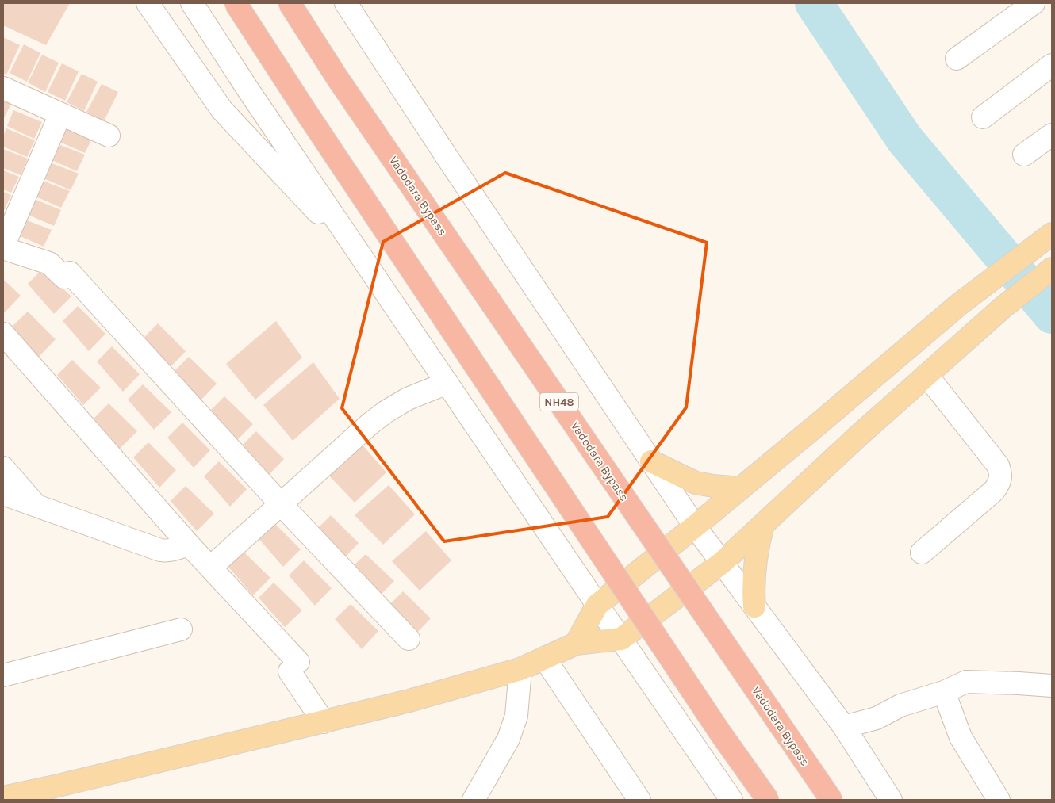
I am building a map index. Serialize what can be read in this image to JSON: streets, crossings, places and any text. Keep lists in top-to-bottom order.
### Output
{
  "streets": {
    "highway": ["Vadodara Bypass", "NH48"]
  }
}
